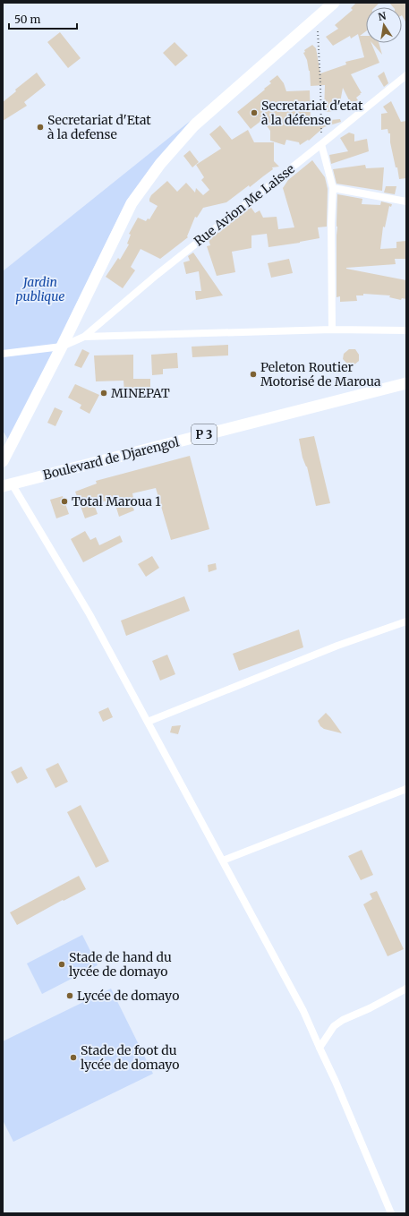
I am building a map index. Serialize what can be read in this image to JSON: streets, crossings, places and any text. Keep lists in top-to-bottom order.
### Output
{
  "streets": {
    "main road": ["P 3", "Boulevard de Djarengol"],
    "street": ["Rue Avion Me Laisse"]
  },
  "parks": ["Jardin publique"],
  "places": [
    "Secretariat d'etat à la défense",
    "Secretariat d'Etat à la defense",
    "Peleton Routier Motorisé de Maroua",
    "MINEPAT",
    "Total Maroua 1",
    "Stade de hand du lycée de domayo",
    "Lycée de domayo",
    "Stade de foot du lycée de domayo"
  ],
  "scale_bar": "50 m",
  "north": "top"
}
